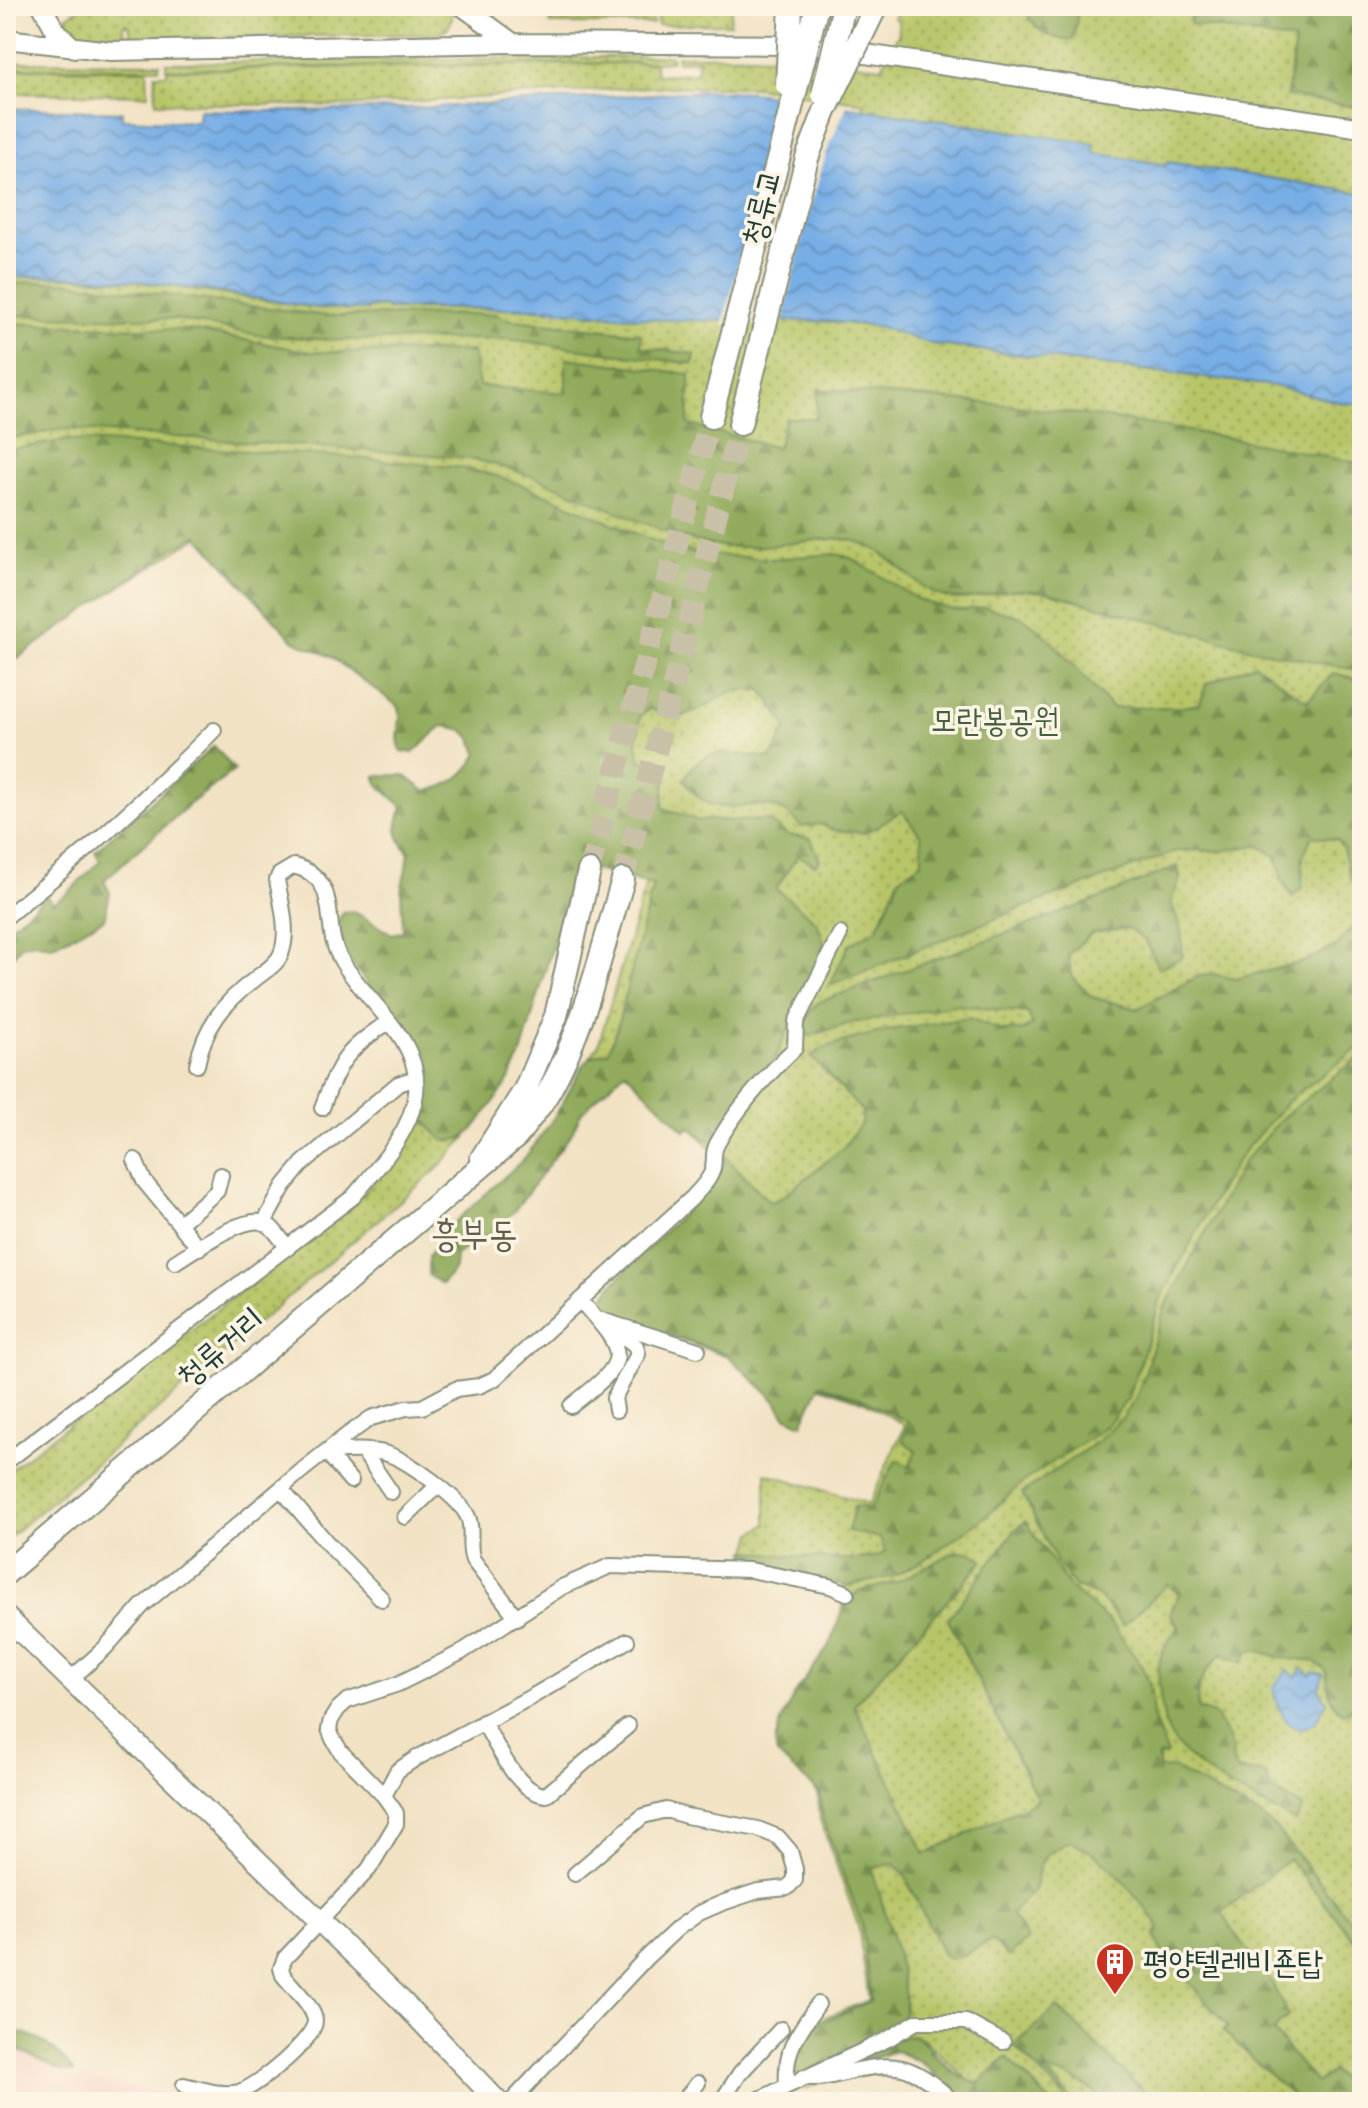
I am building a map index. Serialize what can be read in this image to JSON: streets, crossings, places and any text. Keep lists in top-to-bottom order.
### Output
{
  "streets": {
    "main road": ["청류교", "청류거리"]
  },
  "districts": ["흥부동"],
  "parks": ["모란봉공원"],
  "places": {
    "building": ["평양텔레비죤탑"]
  }
}
